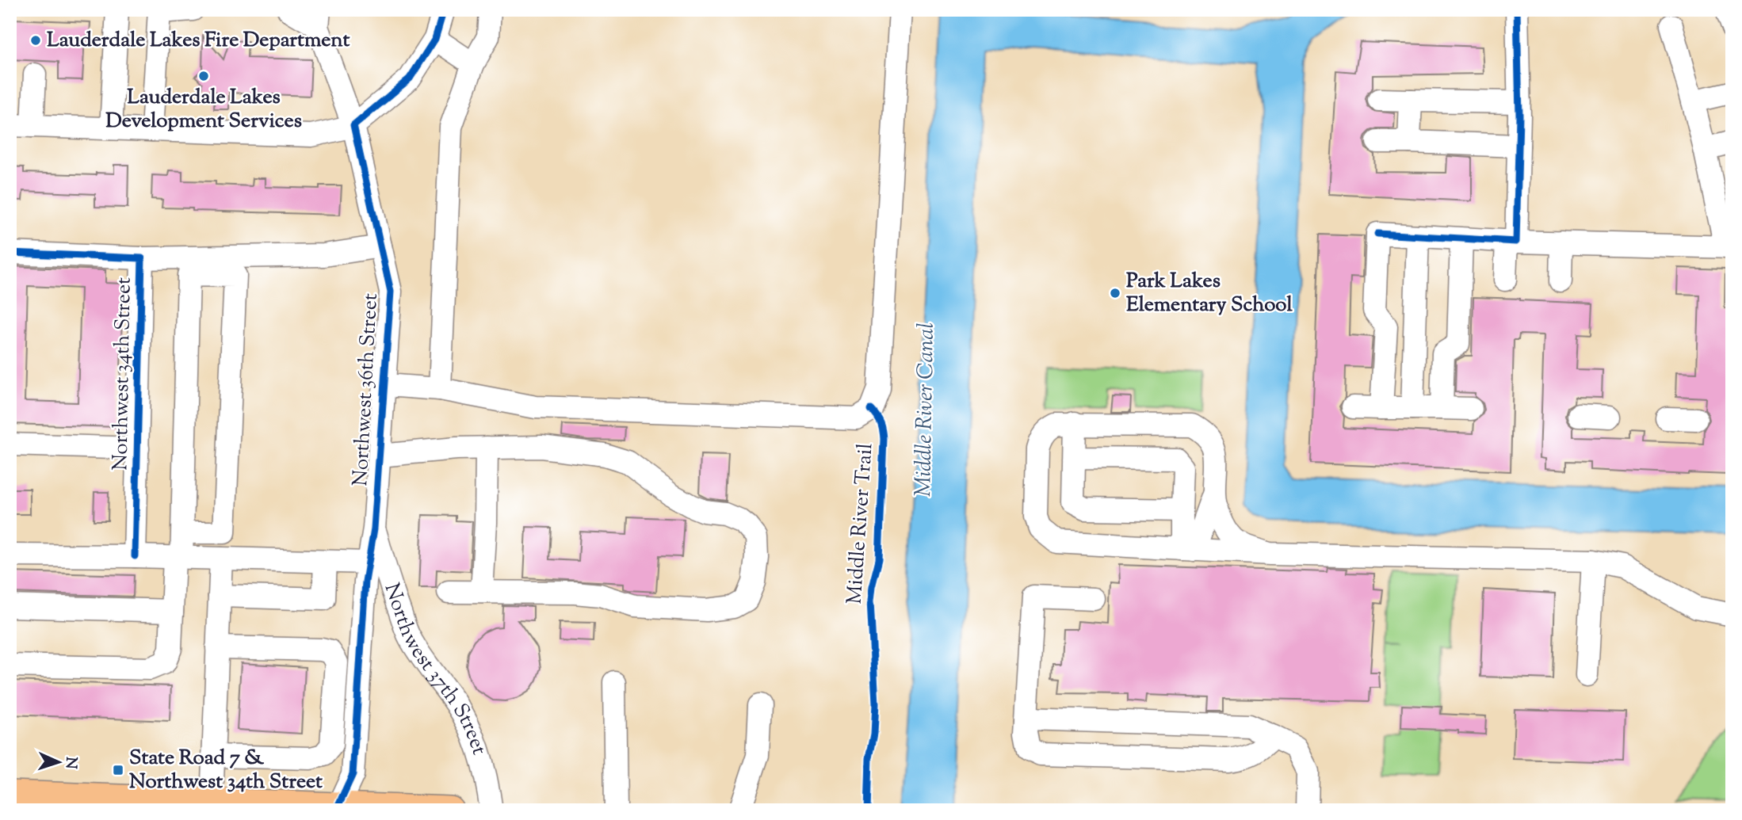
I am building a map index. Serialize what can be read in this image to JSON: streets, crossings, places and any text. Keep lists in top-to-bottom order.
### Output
{
  "streets": {
    "street": ["Northwest 34th Street", "Northwest 36th Street", "Northwest 37th Street"],
    "cycle path": ["Middle River Trail"]
  },
  "crossings": [
    ["Northwest 36th Street", "Northwest 37th Street"]
  ],
  "water": ["Middle River Canal"],
  "places": {
    "other": ["Lauderdale Lakes Fire Department", "Lauderdale Lakes Development Services", "Park Lakes Elementary School"],
    "transit": ["State Road 7 & Northwest 34th Street"]
  },
  "north": "right"
}
